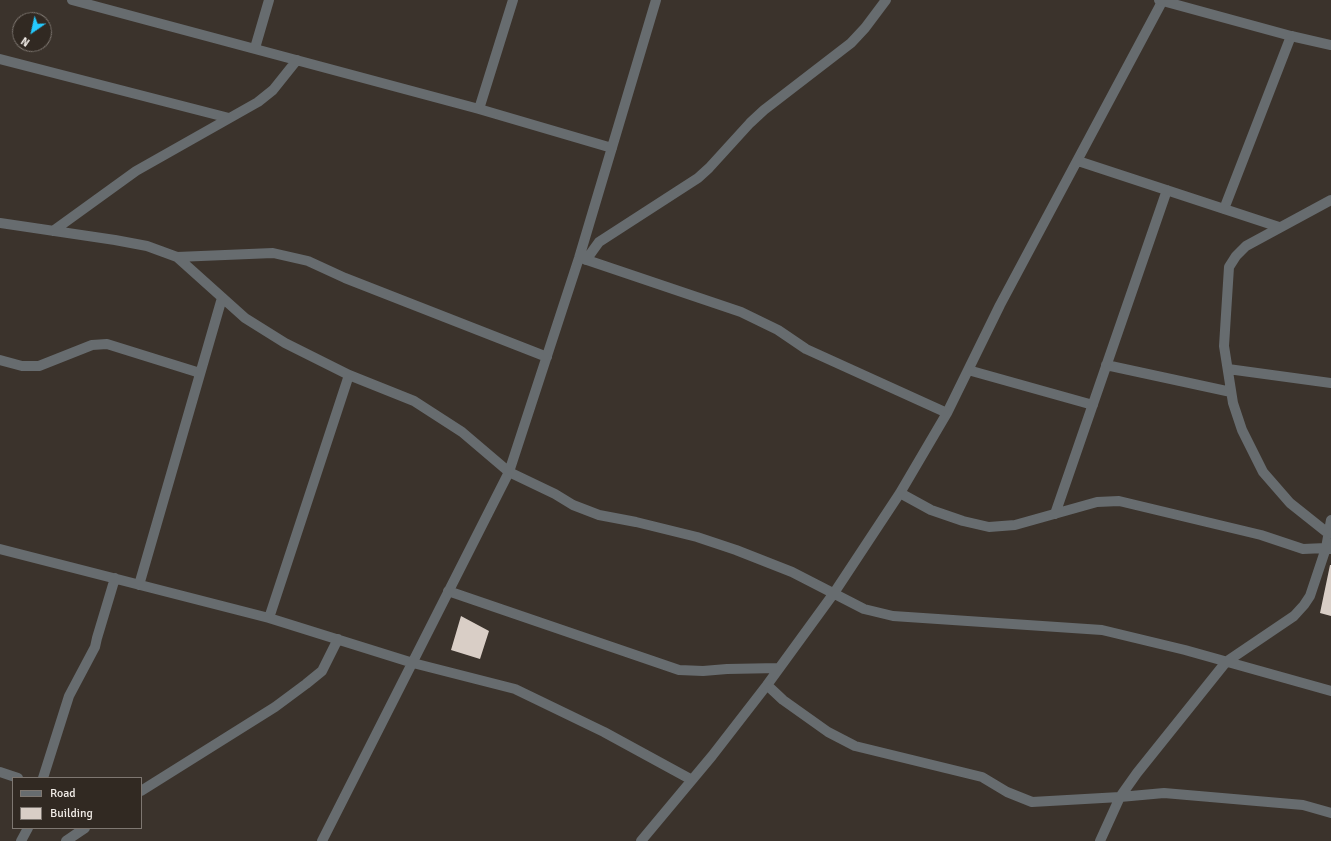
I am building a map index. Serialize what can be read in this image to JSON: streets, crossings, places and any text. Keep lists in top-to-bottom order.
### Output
{
  "legend": ["Road", "Building"],
  "north": "bottom left"
}
